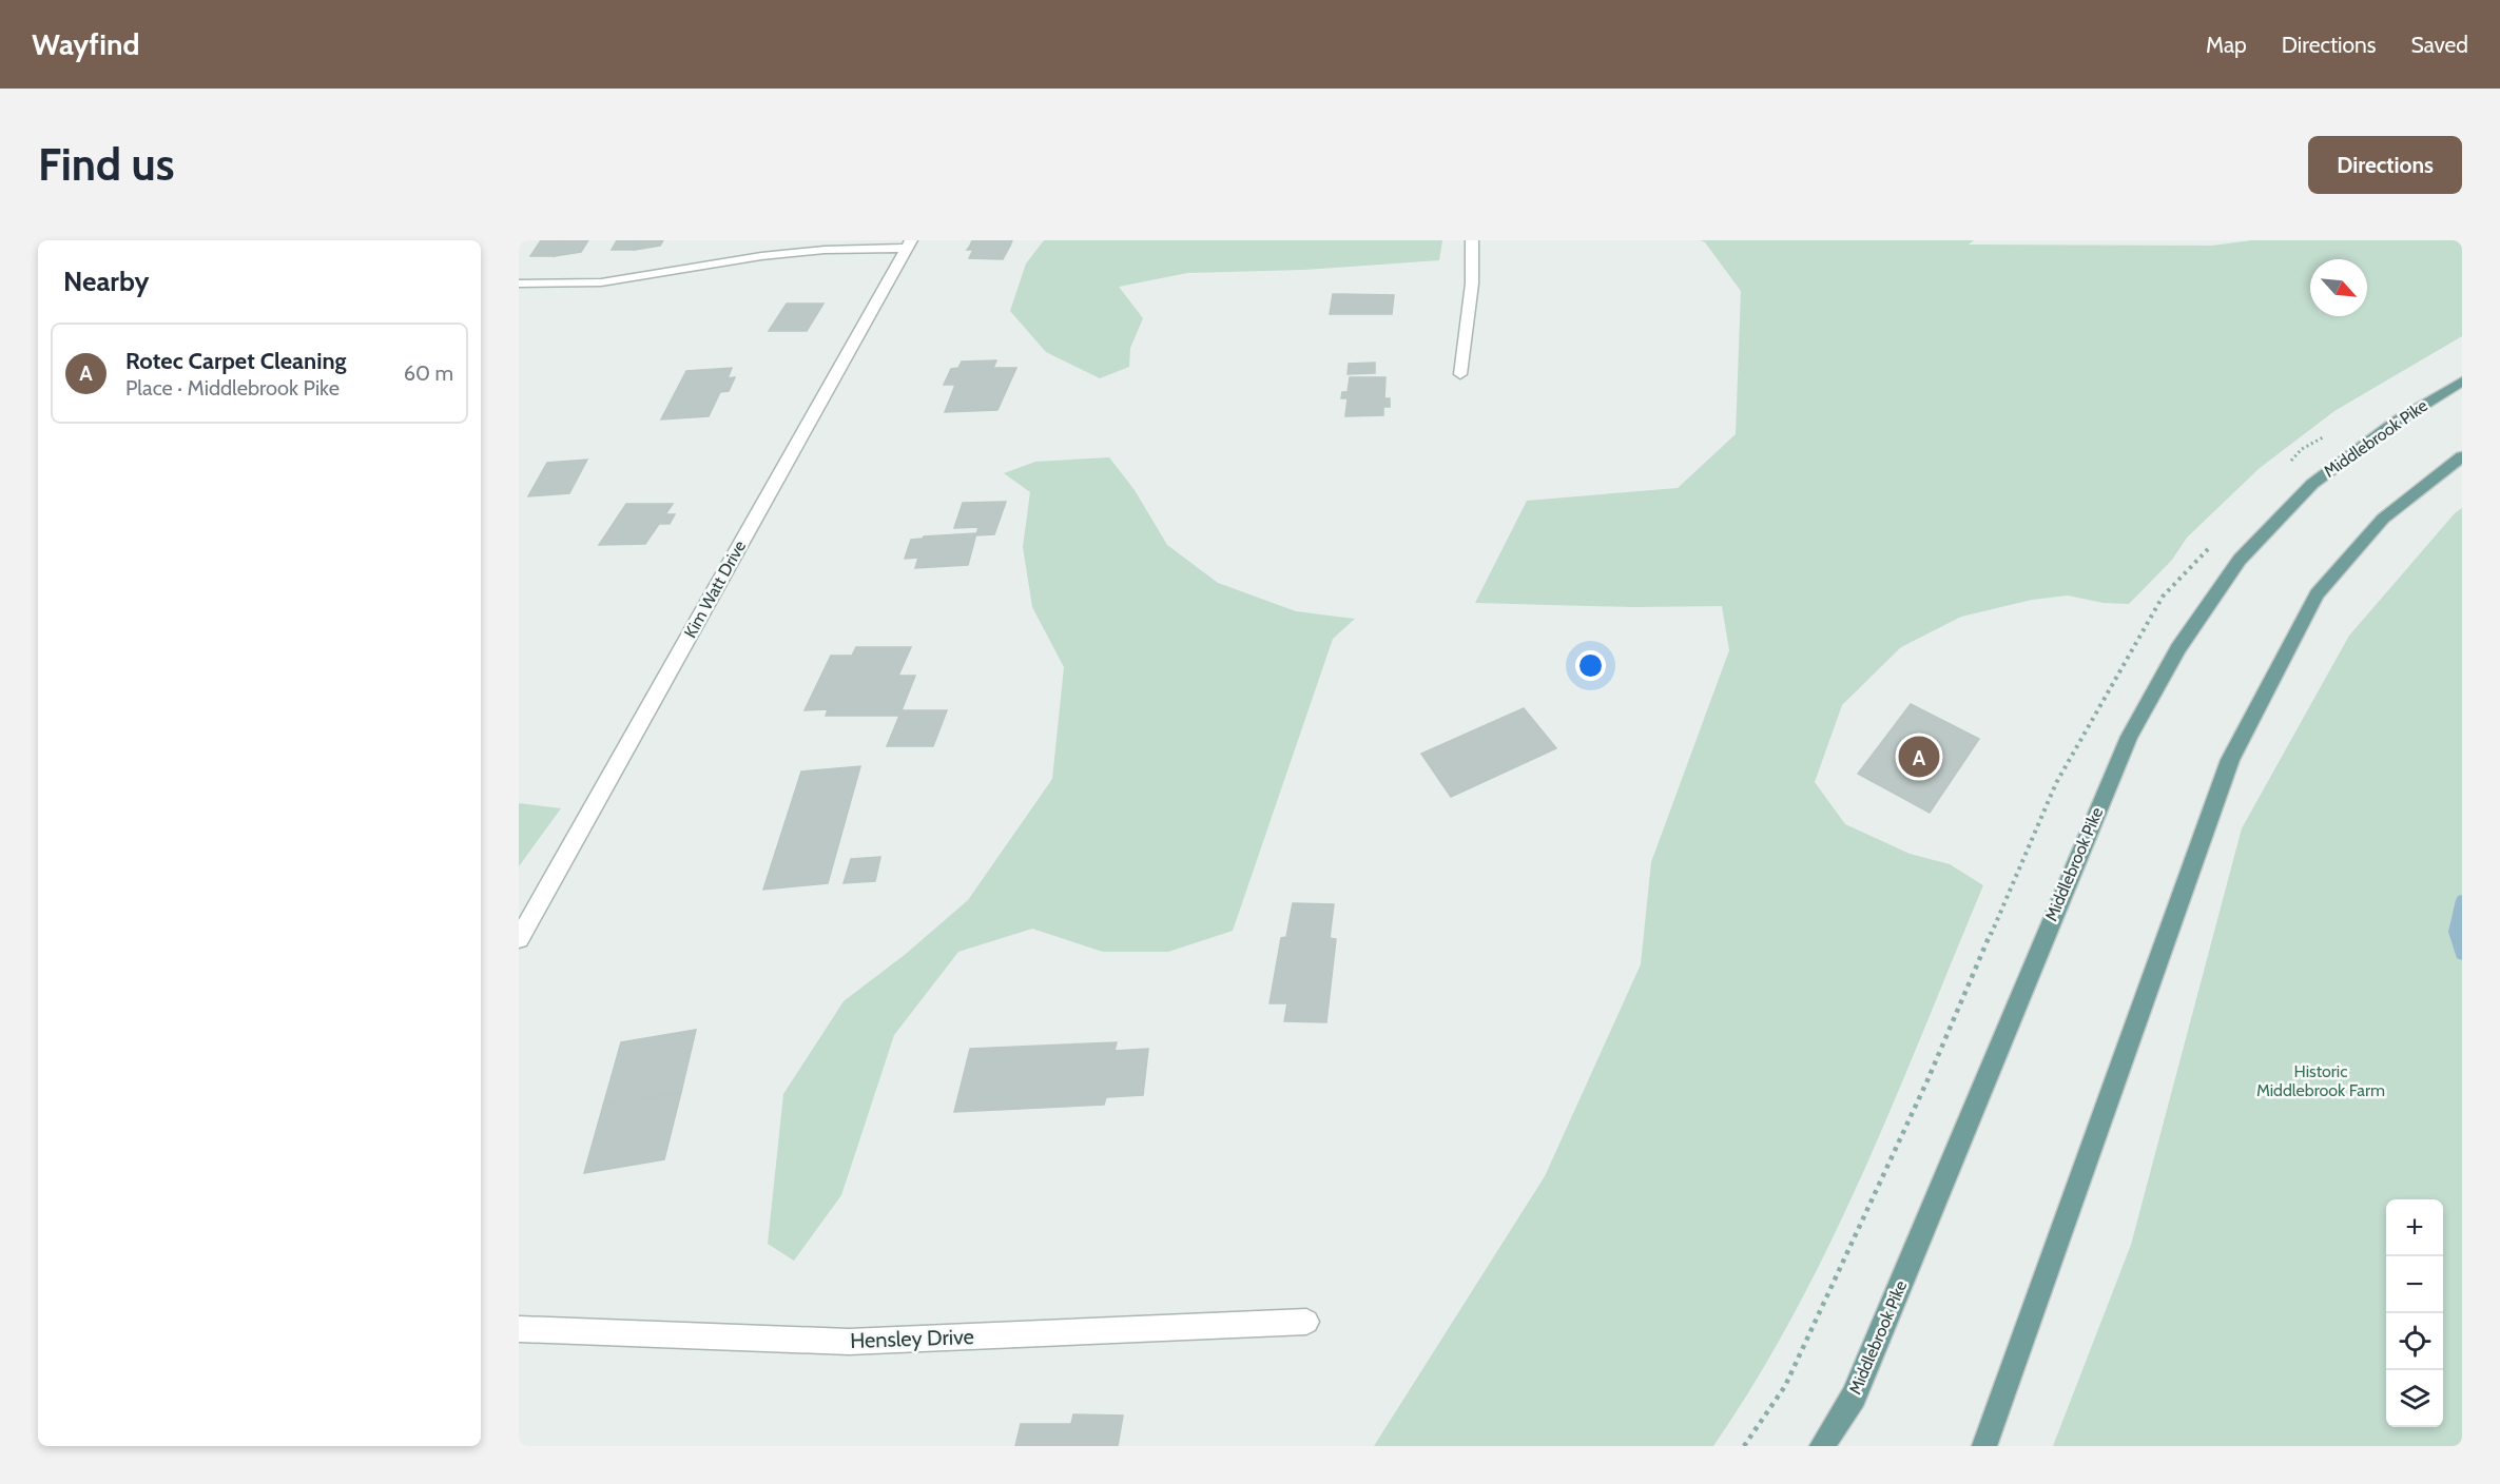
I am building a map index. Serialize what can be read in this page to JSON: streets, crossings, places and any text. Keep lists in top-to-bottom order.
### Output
{
  "streets": {
    "main road": ["Middlebrook Pike"],
    "street": ["Kim Watt Drive", "Hensley Drive"]
  },
  "parks": ["Historic Middlebrook Farm"],
  "north": "bottom right",
  "page": {
    "header": "Wayfind",
    "nav": ["Map", "Directions", "Saved"],
    "buttons": "Directions",
    "title": "Find us",
    "heading": "Nearby",
    "list": [
      {
        "mark": "A",
        "name": "Rotec Carpet Cleaning",
        "note": "Place · Middlebrook Pike",
        "value": "60 m"
      }
    ],
    "pins": "A",
    "map_buttons": ["+", "−"]
  }
}
